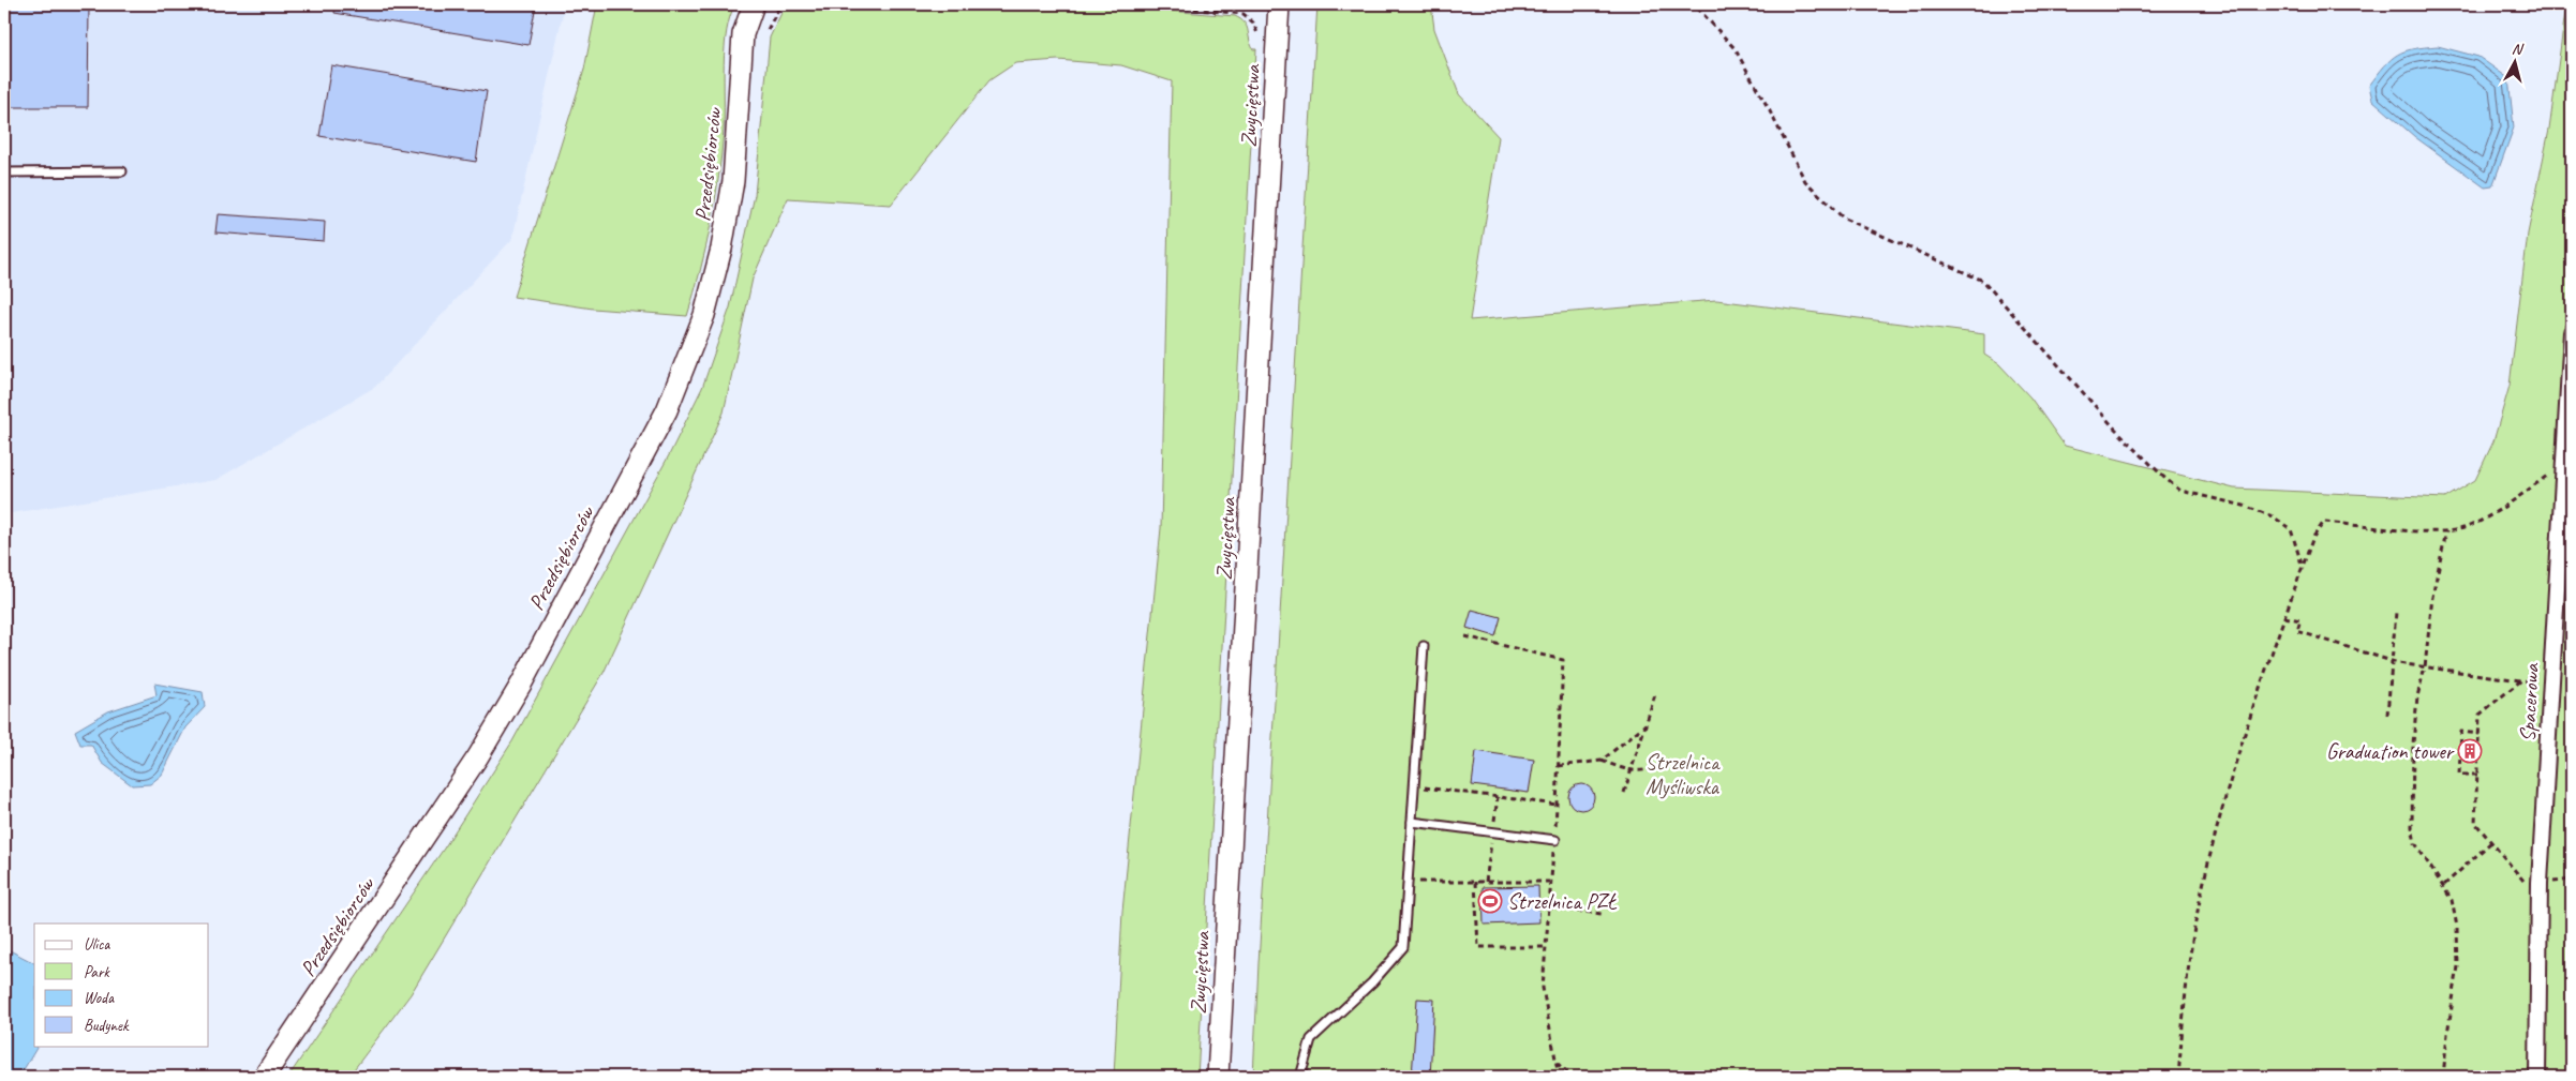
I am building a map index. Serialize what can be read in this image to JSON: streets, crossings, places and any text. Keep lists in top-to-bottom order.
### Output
{
  "streets": {
    "street": ["Zwycięstwa", "Przedsiębiorców", "Spacerowa"]
  },
  "parks": ["Strzelnica Myśliwska"],
  "places": {
    "building": ["Graduation tower"],
    "sports": ["Strzelnica PZŁ"]
  },
  "legend": [
    "Ulica",
    "Park",
    "Woda",
    "Budynek"
  ],
  "north": "top"
}
